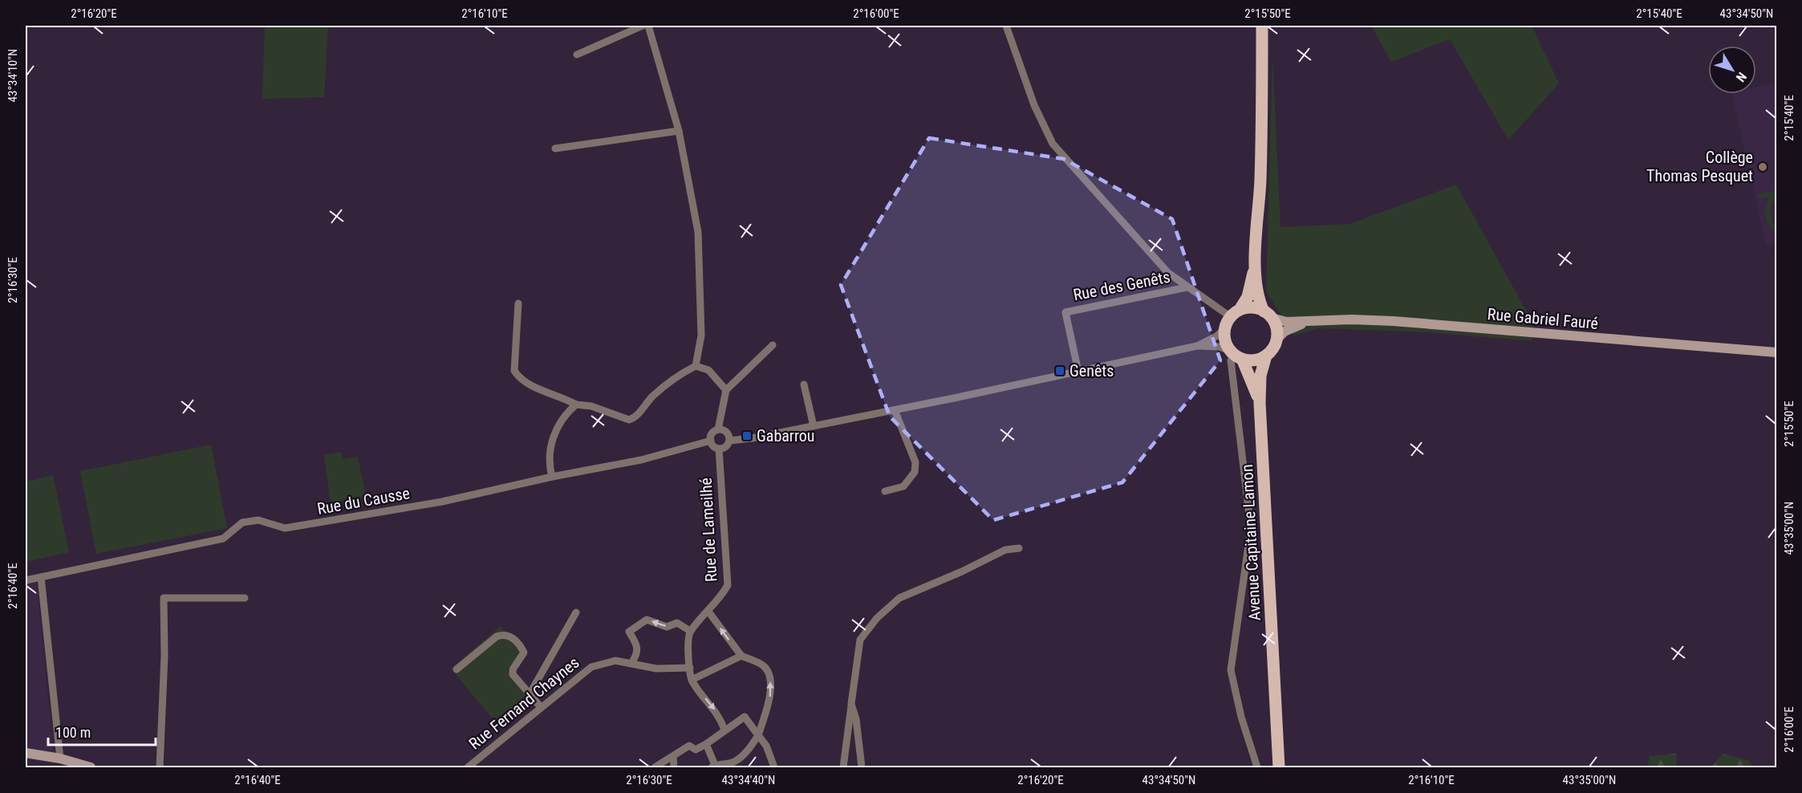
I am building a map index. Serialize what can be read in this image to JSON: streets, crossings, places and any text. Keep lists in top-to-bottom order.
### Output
{
  "streets": {
    "main road": ["Avenue Capitaine Lamon"],
    "street": [
      "Rue des Genêts",
      "Rue Gabriel Fauré",
      "Rue du Causse",
      "Rue de Lameilhé",
      "Rue Fernand Chaynes"
    ]
  },
  "crossings": [
    ["Rue Gabriel Fauré", "Avenue Capitaine Lamon"],
    ["Rue du Causse", "Rue de Lameilhé"]
  ],
  "places": {
    "other": ["Collège Thomas Pesquet"],
    "transit": ["Genêts", "Gabarrou"]
  },
  "scale_bar": "100 m",
  "north": "bottom right",
  "coordinates": [
    "2°16'20\"E",
    "2°16'10\"E",
    "2°16'00\"E",
    "2°15'50\"E",
    "2°15'40\"E",
    "43°34'50\"N",
    "43°34'10\"N",
    "2°16'30\"E",
    "43°35'00\"N",
    "2°16'40\"E",
    "43°34'40\"N"
  ]
}
